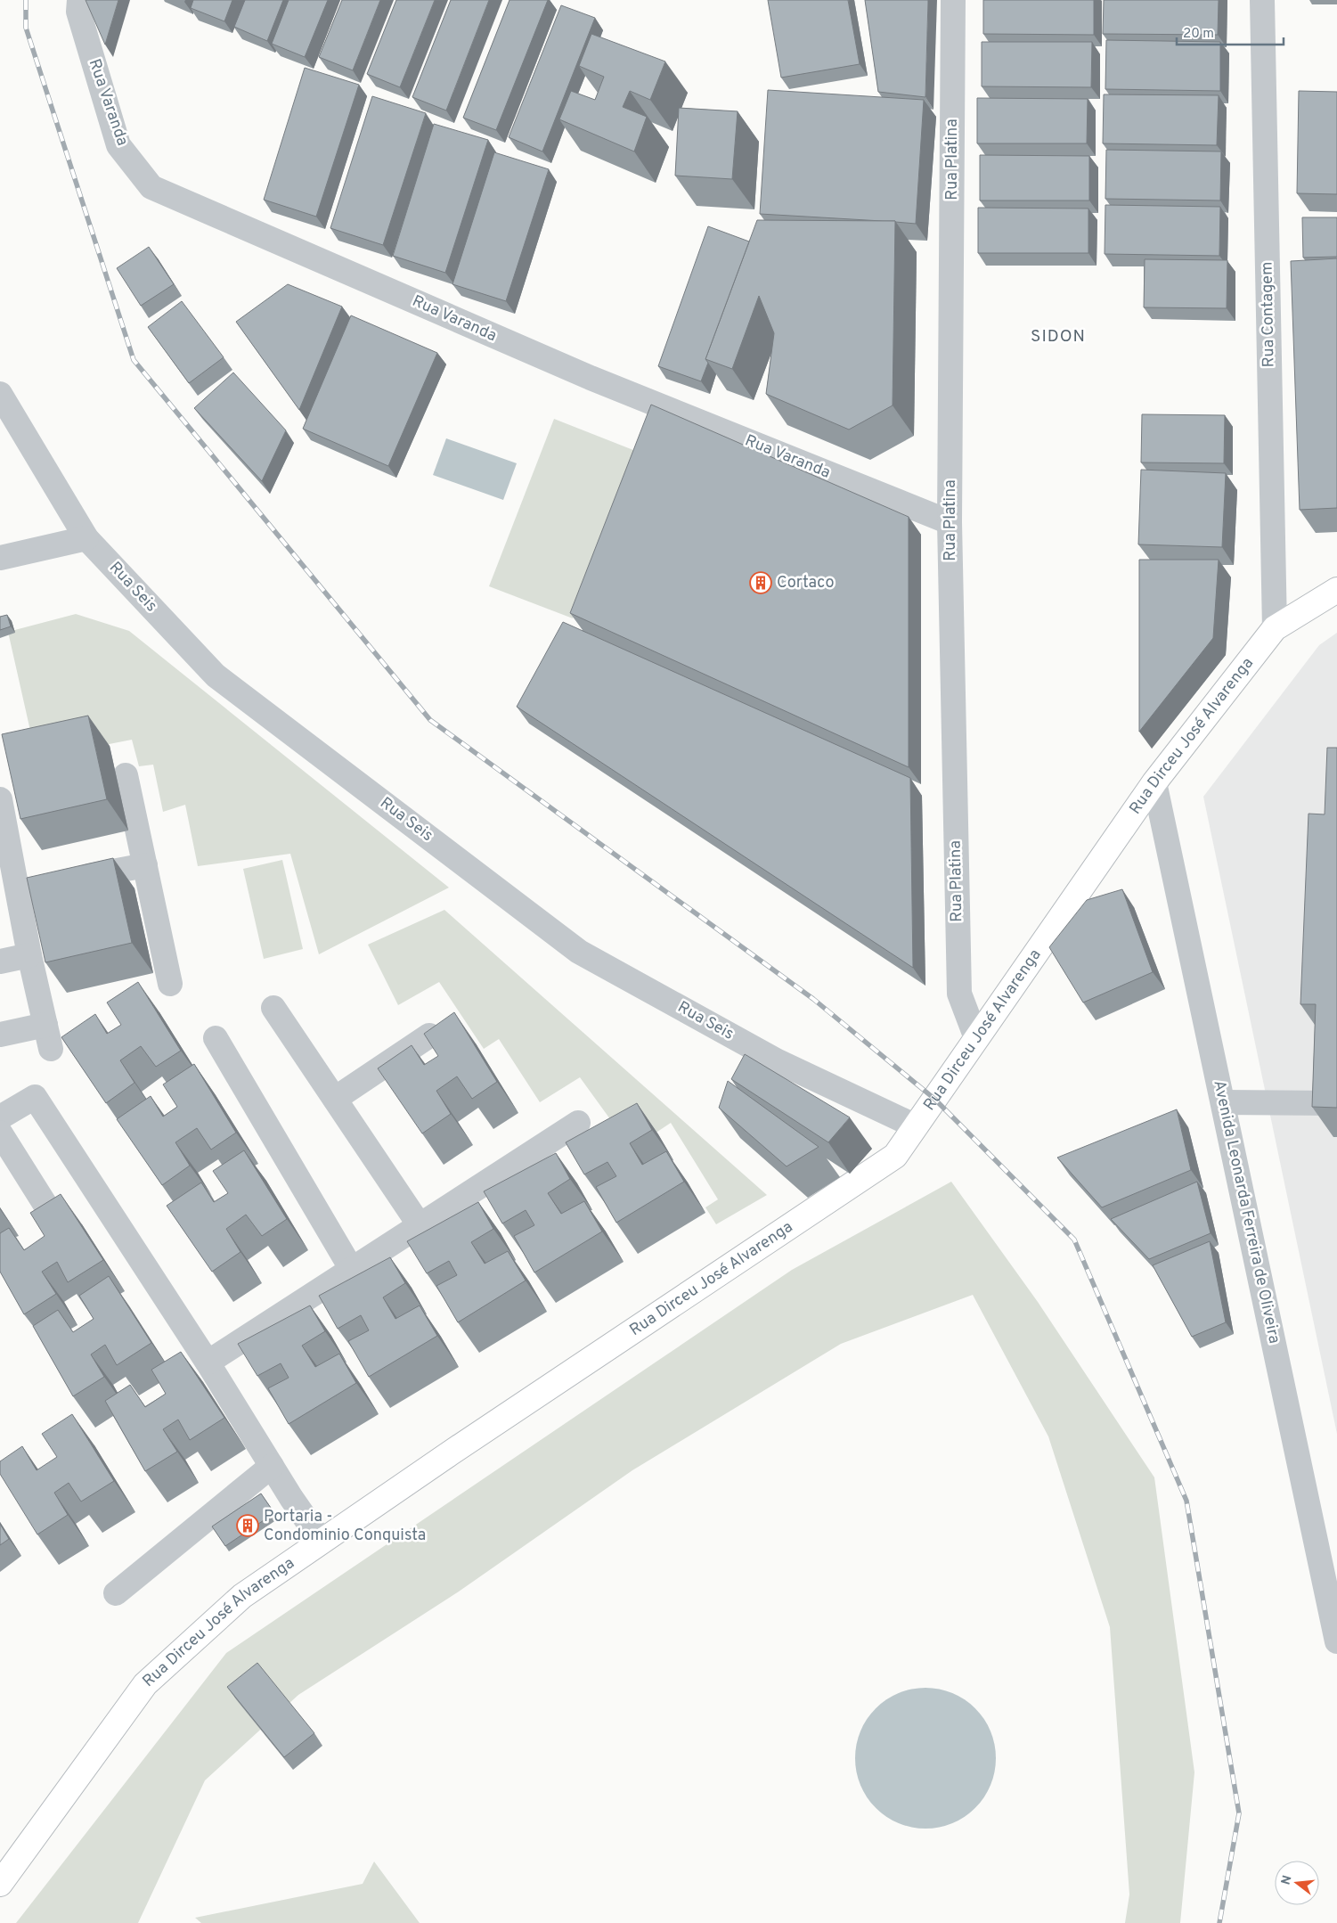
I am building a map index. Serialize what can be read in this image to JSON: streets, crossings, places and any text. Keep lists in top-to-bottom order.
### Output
{
  "streets": {
    "main road": ["Rua Dirceu José Alvarenga"],
    "street": [
      "Rua Varanda",
      "Rua Platina",
      "Rua Contagem",
      "Rua Seis",
      "Avenida Leonarda Ferreira de Oliveira"
    ]
  },
  "crossings": [
    ["Rua Varanda", "Rua Platina"],
    ["Rua Platina", "Rua Dirceu José Alvarenga"],
    ["Rua Contagem", "Rua Dirceu José Alvarenga"],
    ["Rua Seis", "Rua Dirceu José Alvarenga"],
    ["Rua Dirceu José Alvarenga", "Avenida Leonarda Ferreira de Oliveira"]
  ],
  "districts": ["SIDON"],
  "places": {
    "building": ["Cortaco", "Portaria - Condominio Conquista"]
  },
  "scale_bar": "20 m",
  "north": "left"
}
